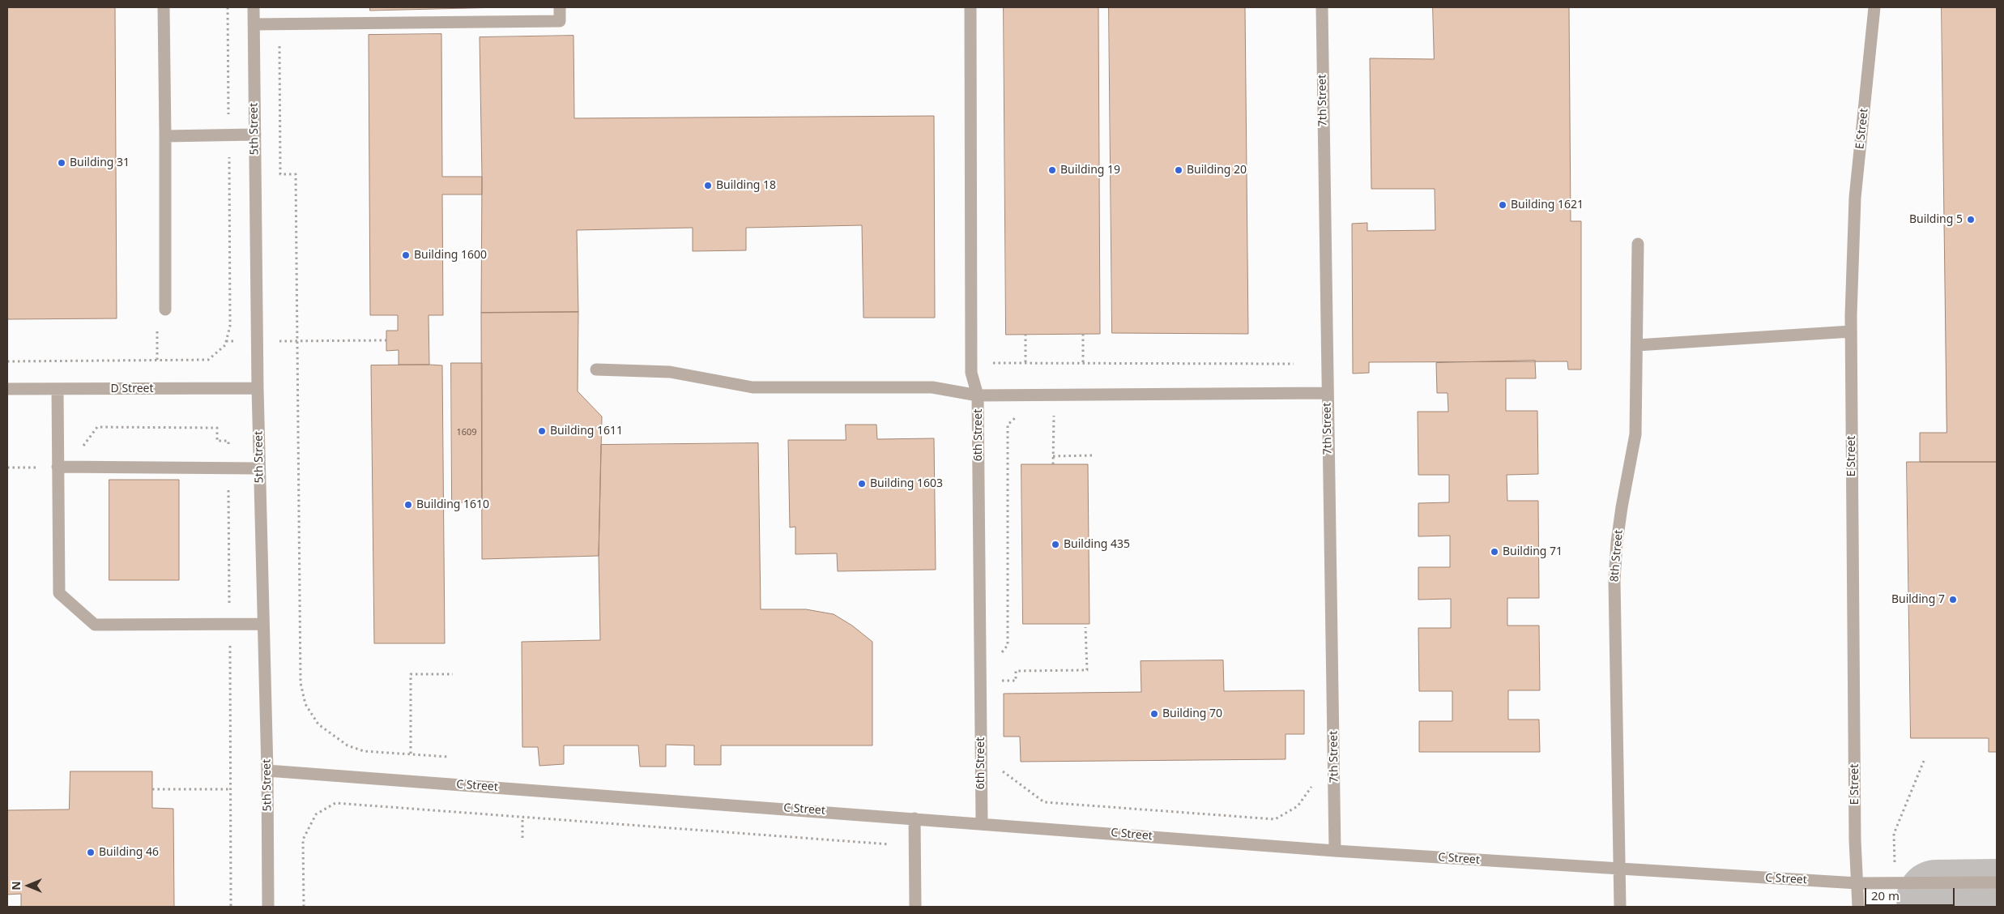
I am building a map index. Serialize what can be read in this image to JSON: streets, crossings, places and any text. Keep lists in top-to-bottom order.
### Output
{
  "streets": {
    "street": [
      "7th Street",
      "5th Street",
      "E Street",
      "D Street",
      "6th Street",
      "8th Street",
      "C Street"
    ]
  },
  "crossings": [
    ["7th Street", "6th Street"],
    ["7th Street", "C Street"],
    ["5th Street", "D Street"],
    ["5th Street", "C Street"],
    ["E Street", "C Street"],
    ["6th Street", "C Street"],
    ["8th Street", "C Street"]
  ],
  "places": [
    "Building 31",
    "Building 19",
    "Building 20",
    "Building 18",
    "Building 1621",
    "Building 5",
    "Building 1600",
    "Building 1611",
    "Building 1603",
    "Building 1610",
    "Building 435",
    "Building 71",
    "Building 7",
    "Building 70",
    "Building 46"
  ],
  "house_numbers": ["1609"],
  "scale_bar": "20 m",
  "north": "left"
}
